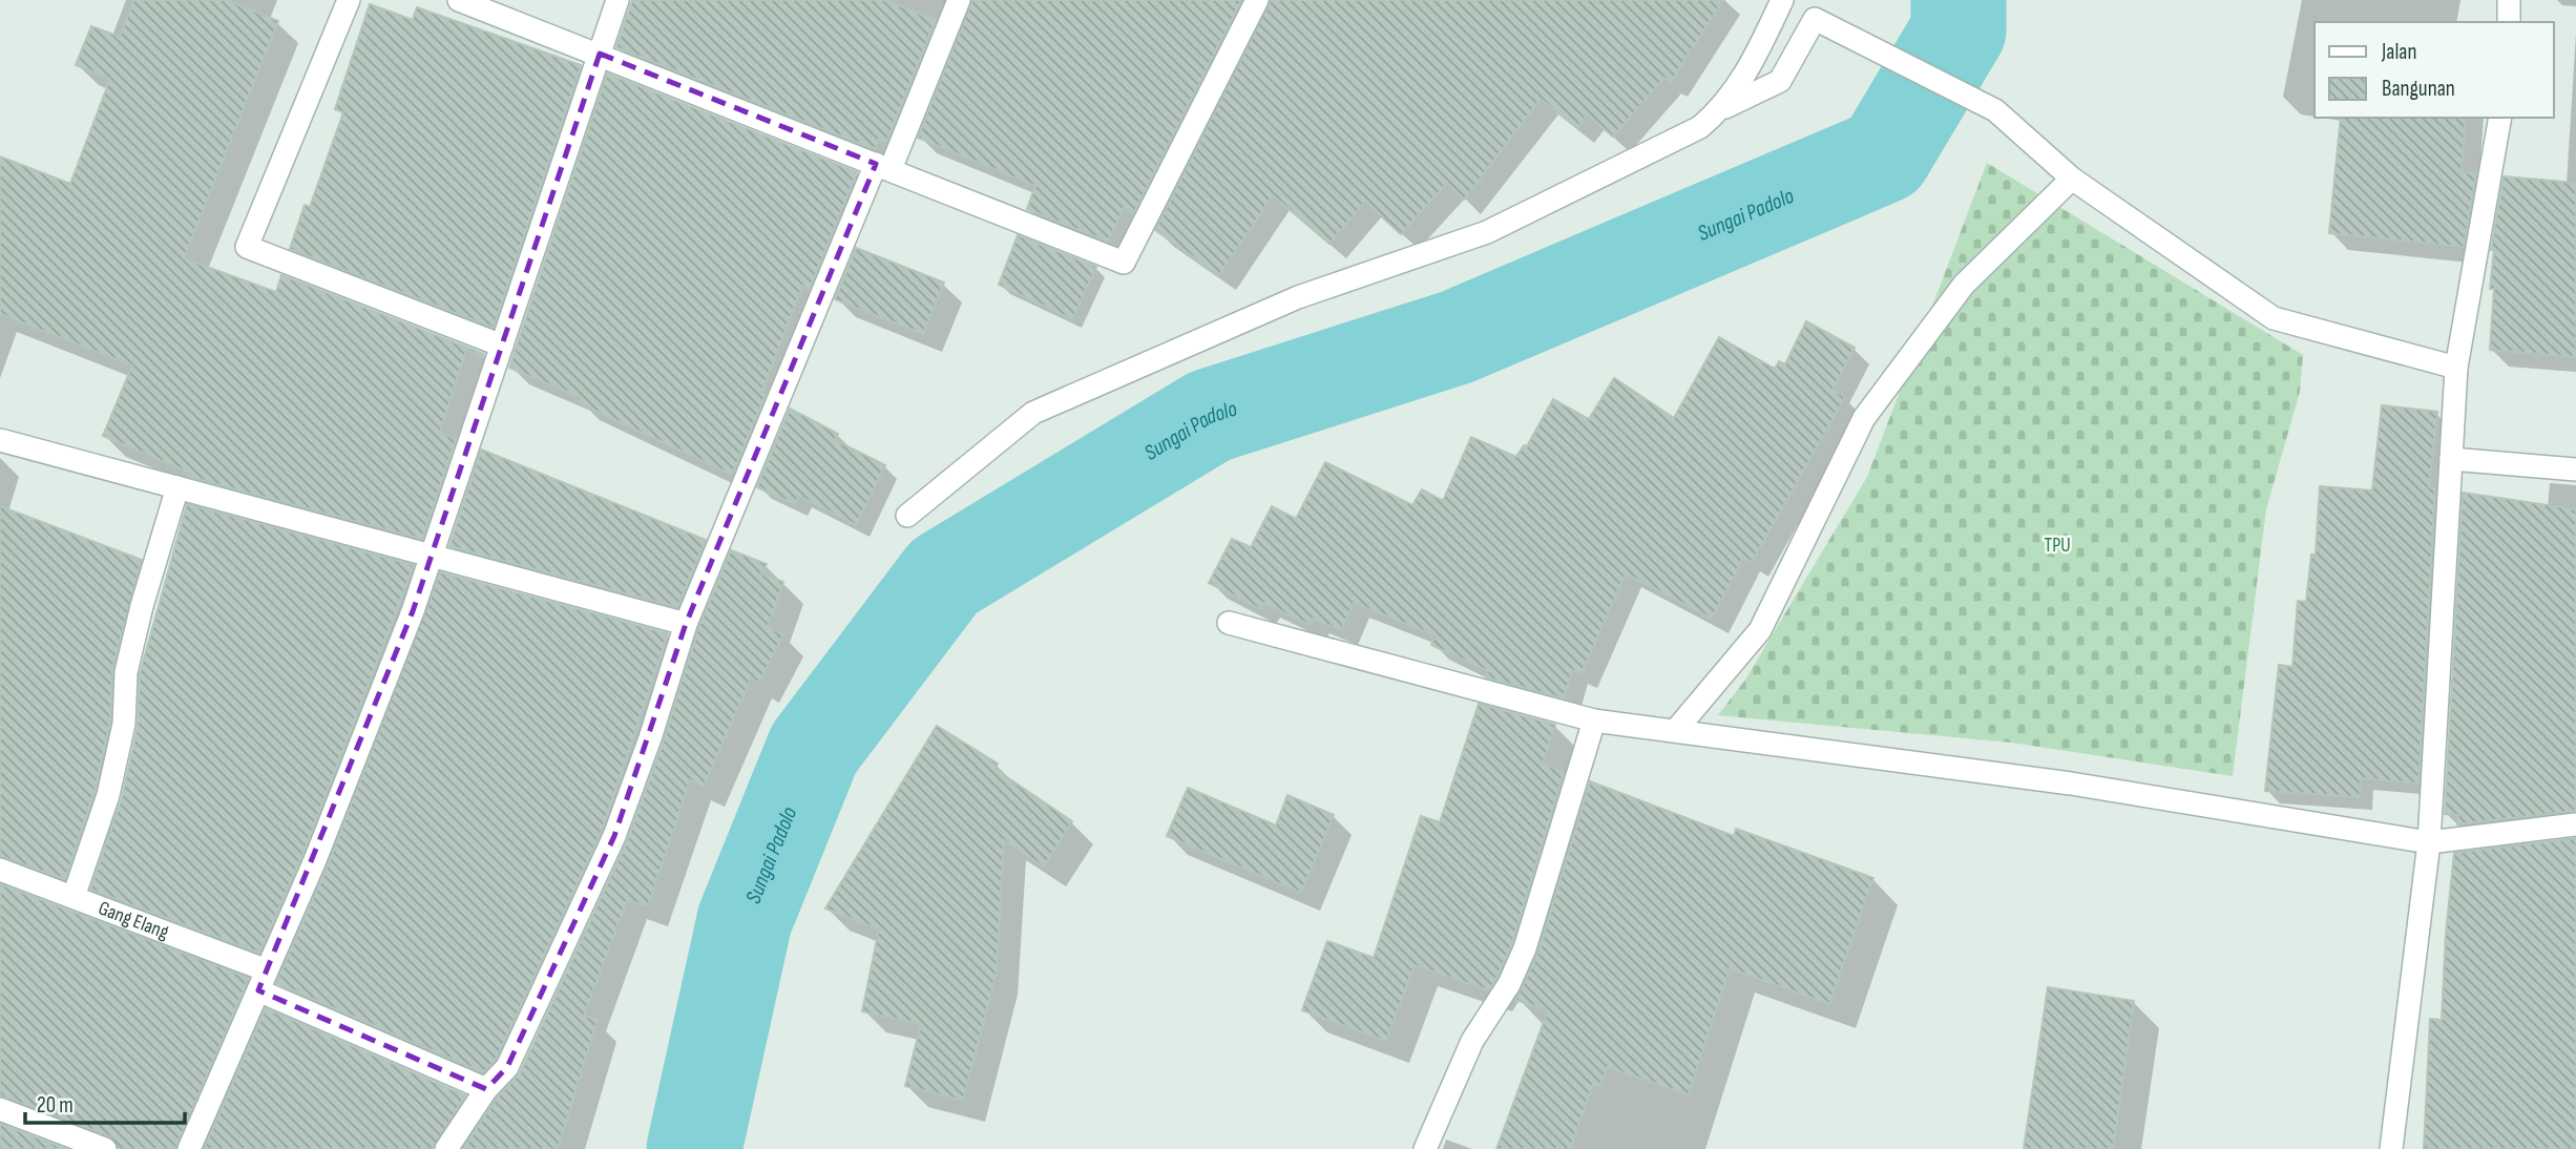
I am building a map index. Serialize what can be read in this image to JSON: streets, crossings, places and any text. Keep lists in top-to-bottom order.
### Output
{
  "streets": {
    "street": ["Gang Elang"]
  },
  "water": ["Sungai Padolo"],
  "parks": ["TPU"],
  "legend": ["Jalan", "Bangunan"],
  "scale_bar": "20 m"
}
